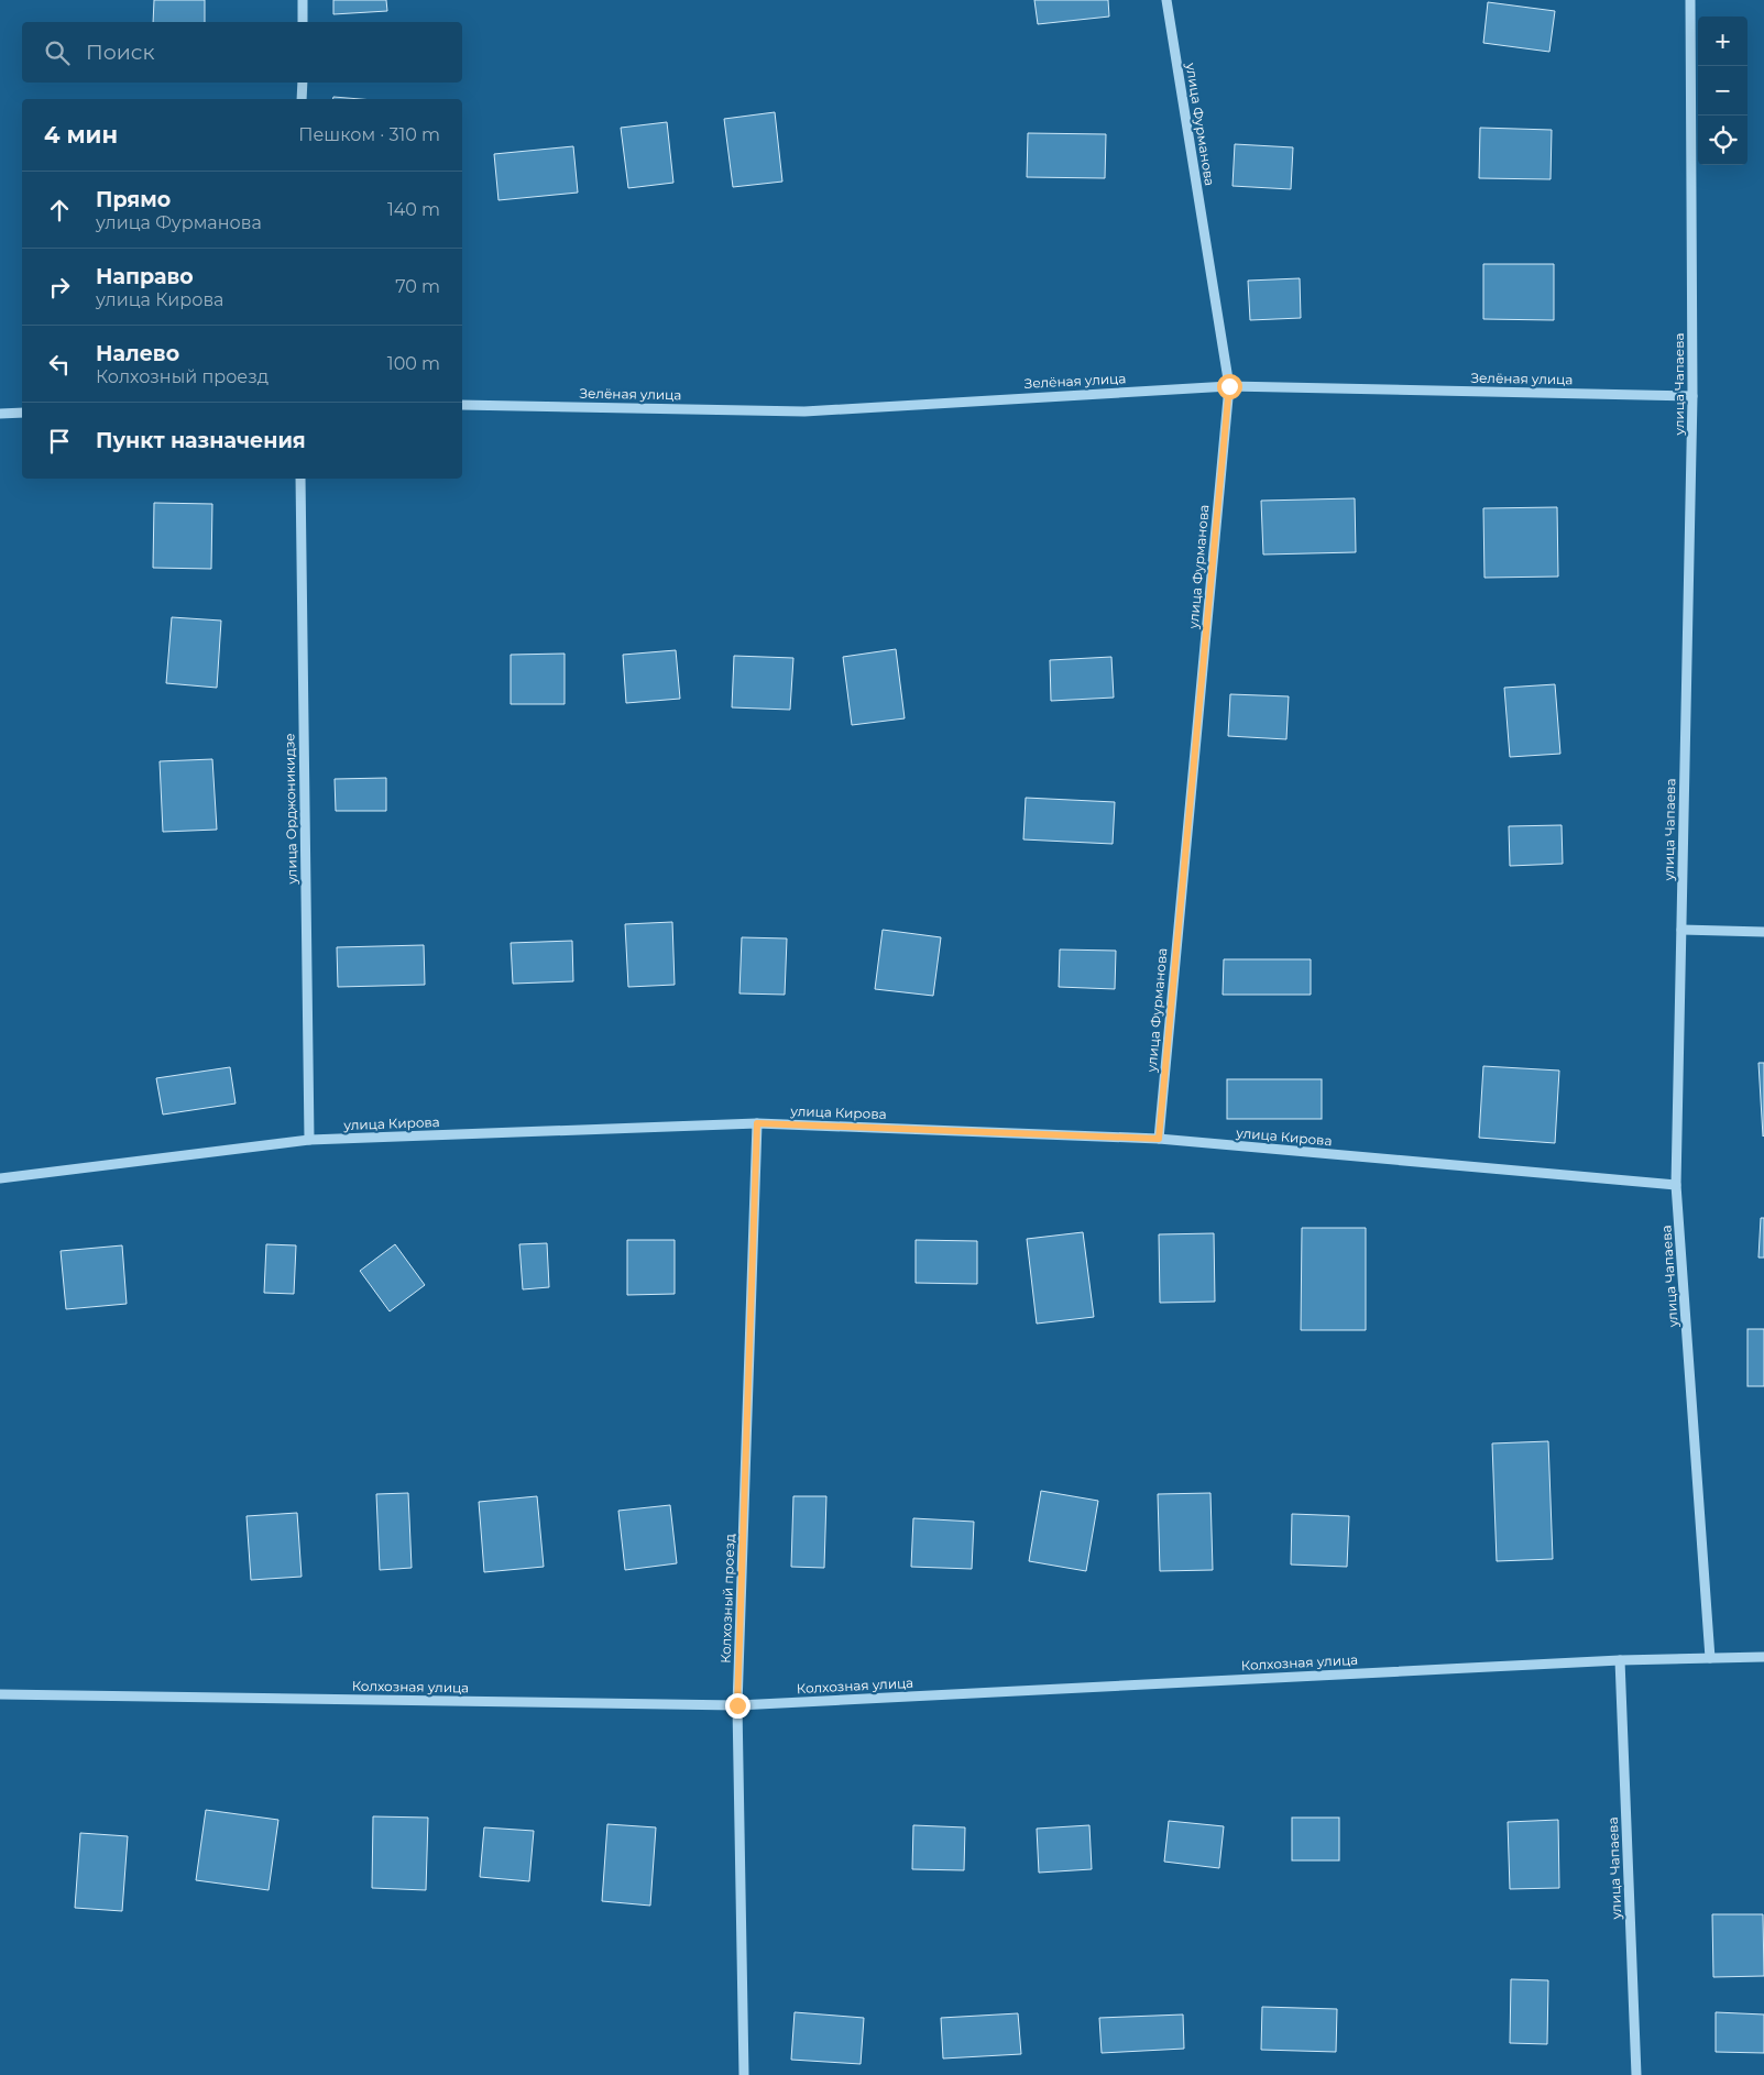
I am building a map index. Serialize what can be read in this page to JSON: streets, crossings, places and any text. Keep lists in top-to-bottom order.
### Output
{
  "streets": {
    "street": [
      "улица Фурманова",
      "Зелёная улица",
      "улица Чапаева",
      "улица Орджоникидзе",
      "улица Кирова",
      "Колхозный проезд",
      "Колхозная улица"
    ]
  },
  "crossings": [
    ["улица Фурманова", "Зелёная улица"],
    ["улица Фурманова", "улица Кирова"],
    ["Зелёная улица", "улица Чапаева"],
    ["улица Чапаева", "улица Кирова"],
    ["улица Чапаева", "Колхозная улица"],
    ["улица Орджоникидзе", "улица Кирова"],
    ["улица Кирова", "Колхозный проезд"],
    ["Колхозный проезд", "Колхозная улица"]
  ],
  "page": {
    "map_buttons": ["+", "−"],
    "search": "Поиск",
    "heading": ["4 мин", "Пешком · 310 m"],
    "list": [
      ["Прямо", "улица Фурманова", "140 m"],
      ["Направо", "улица Кирова", "70 m"],
      ["Налево", "Колхозный проезд", "100 m"],
      "Пункт назначения"
    ]
  }
}
